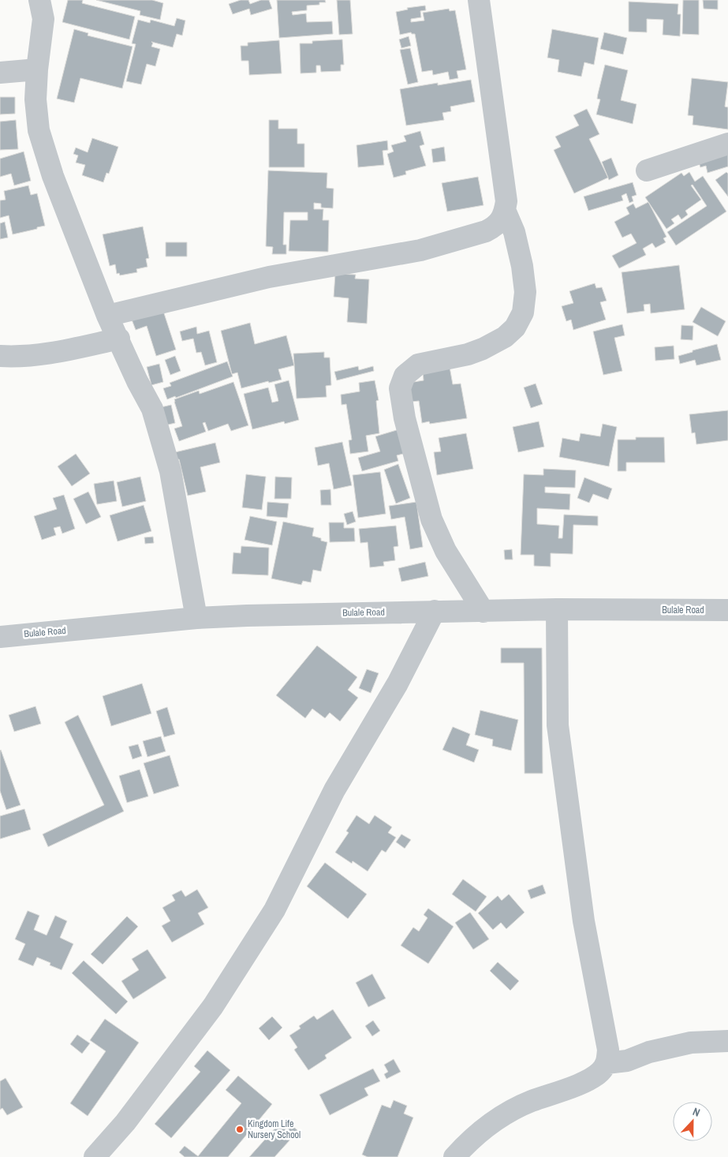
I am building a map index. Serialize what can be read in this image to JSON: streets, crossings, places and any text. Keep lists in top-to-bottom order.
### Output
{
  "streets": {
    "street": ["Bulale Road"]
  },
  "places": ["Kingdom Life Nursery School"],
  "north": "top"
}
